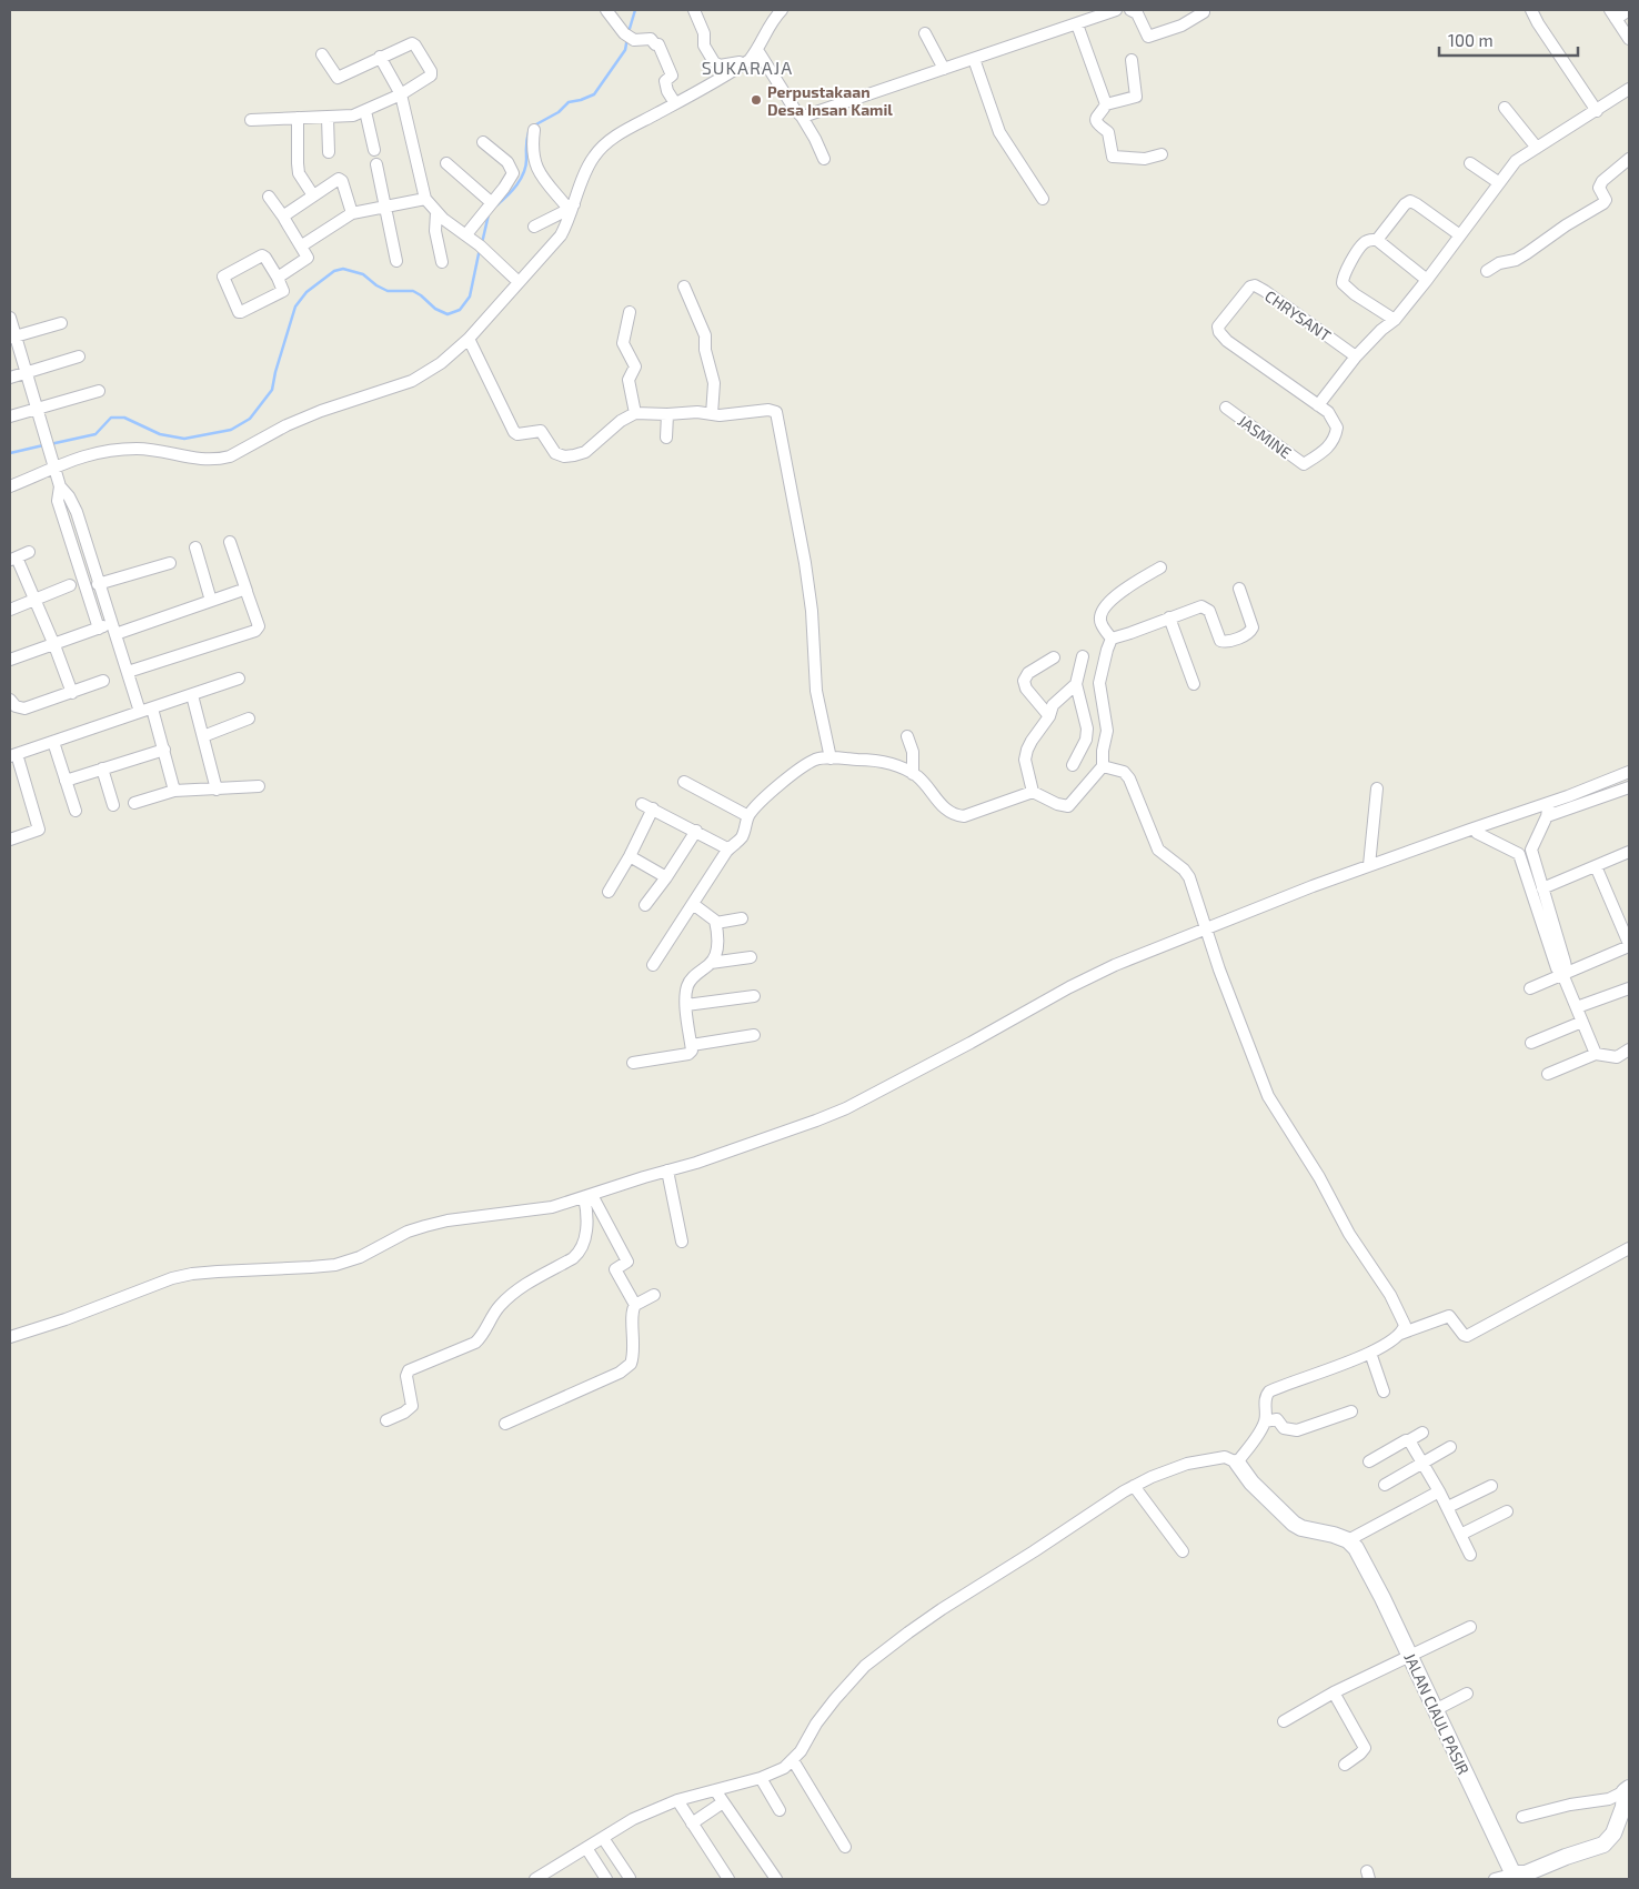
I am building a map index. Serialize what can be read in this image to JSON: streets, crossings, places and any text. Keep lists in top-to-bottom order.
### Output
{
  "streets": {
    "street": ["CHRYSANT", "JASMINE", "JALAN CIAUL PASIR"]
  },
  "crossings": [
    ["CHRYSANT", "JASMINE"]
  ],
  "districts": ["SUKARAJA"],
  "places": ["Perpustakaan Desa Insan Kamil"],
  "scale_bar": "100 m"
}
